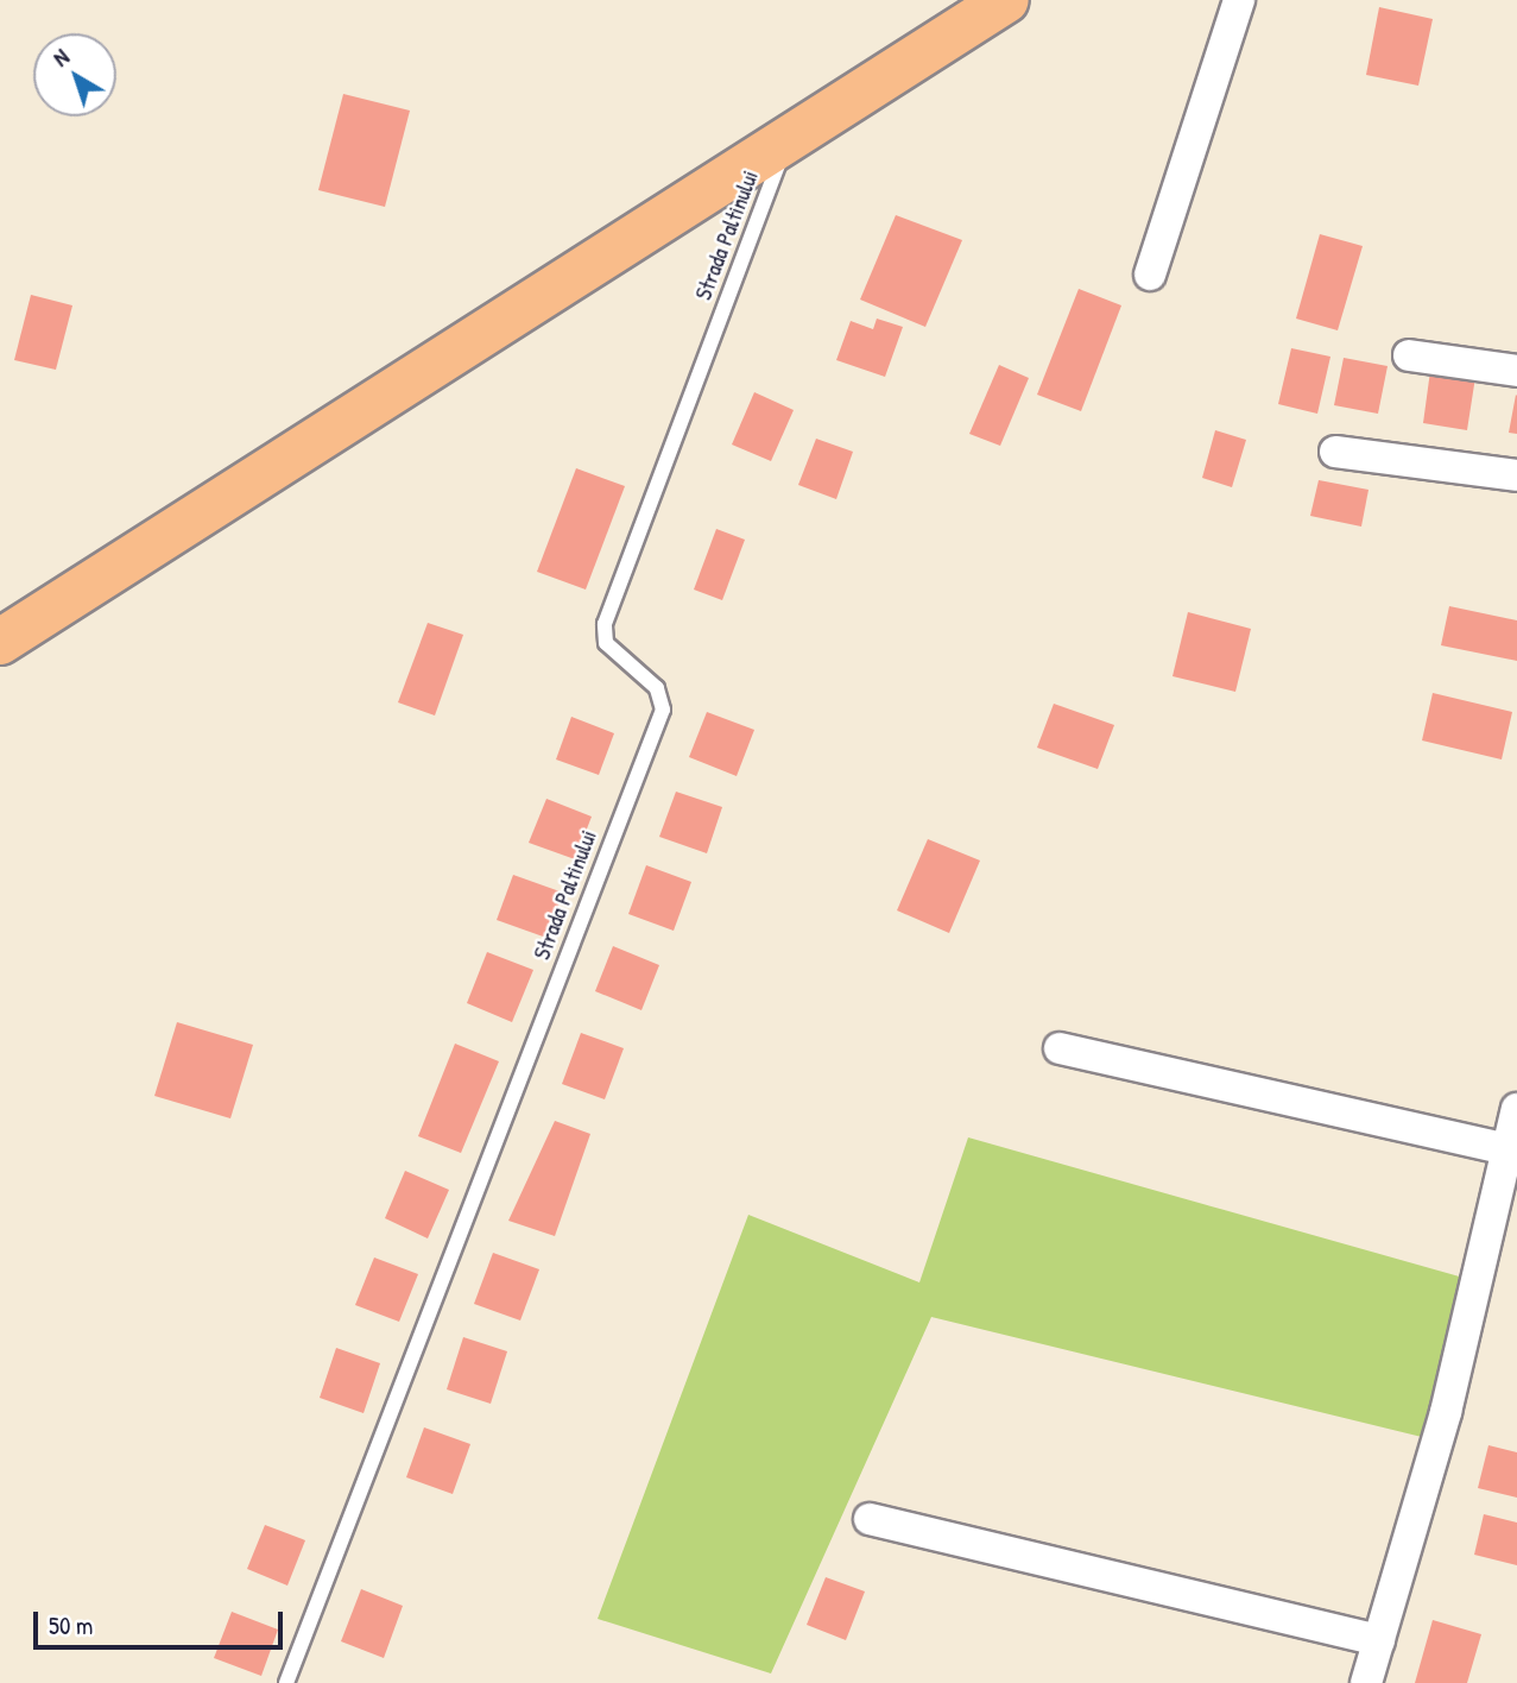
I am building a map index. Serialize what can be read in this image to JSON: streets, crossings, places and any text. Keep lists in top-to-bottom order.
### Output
{
  "streets": {
    "lane": ["Strada Paltinului"]
  },
  "scale_bar": "50 m",
  "north": "top left"
}
